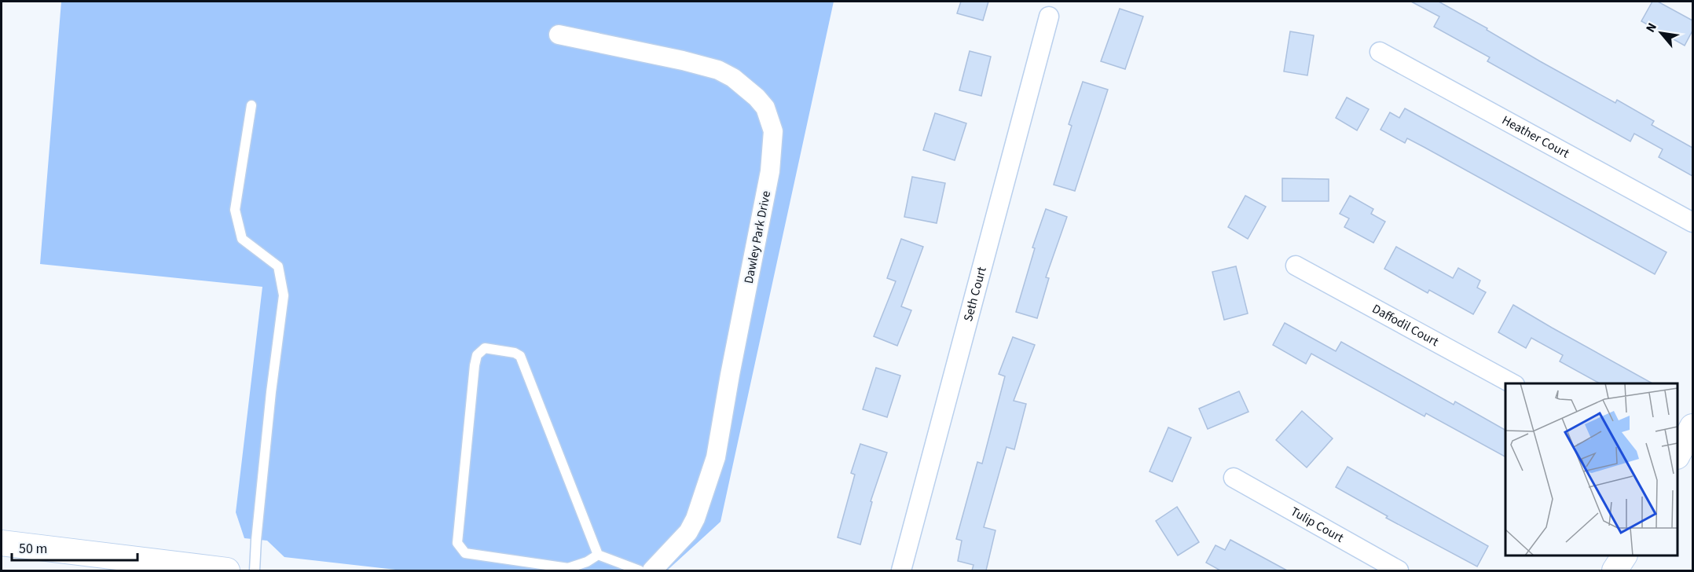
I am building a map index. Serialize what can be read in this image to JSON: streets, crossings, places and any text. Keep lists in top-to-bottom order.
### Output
{
  "streets": {
    "street": [
      "Heather Court",
      "Dawley Park Drive",
      "Seth Court",
      "Daffodil Court",
      "Tulip Court"
    ]
  },
  "scale_bar": "50 m",
  "north": "top left"
}
